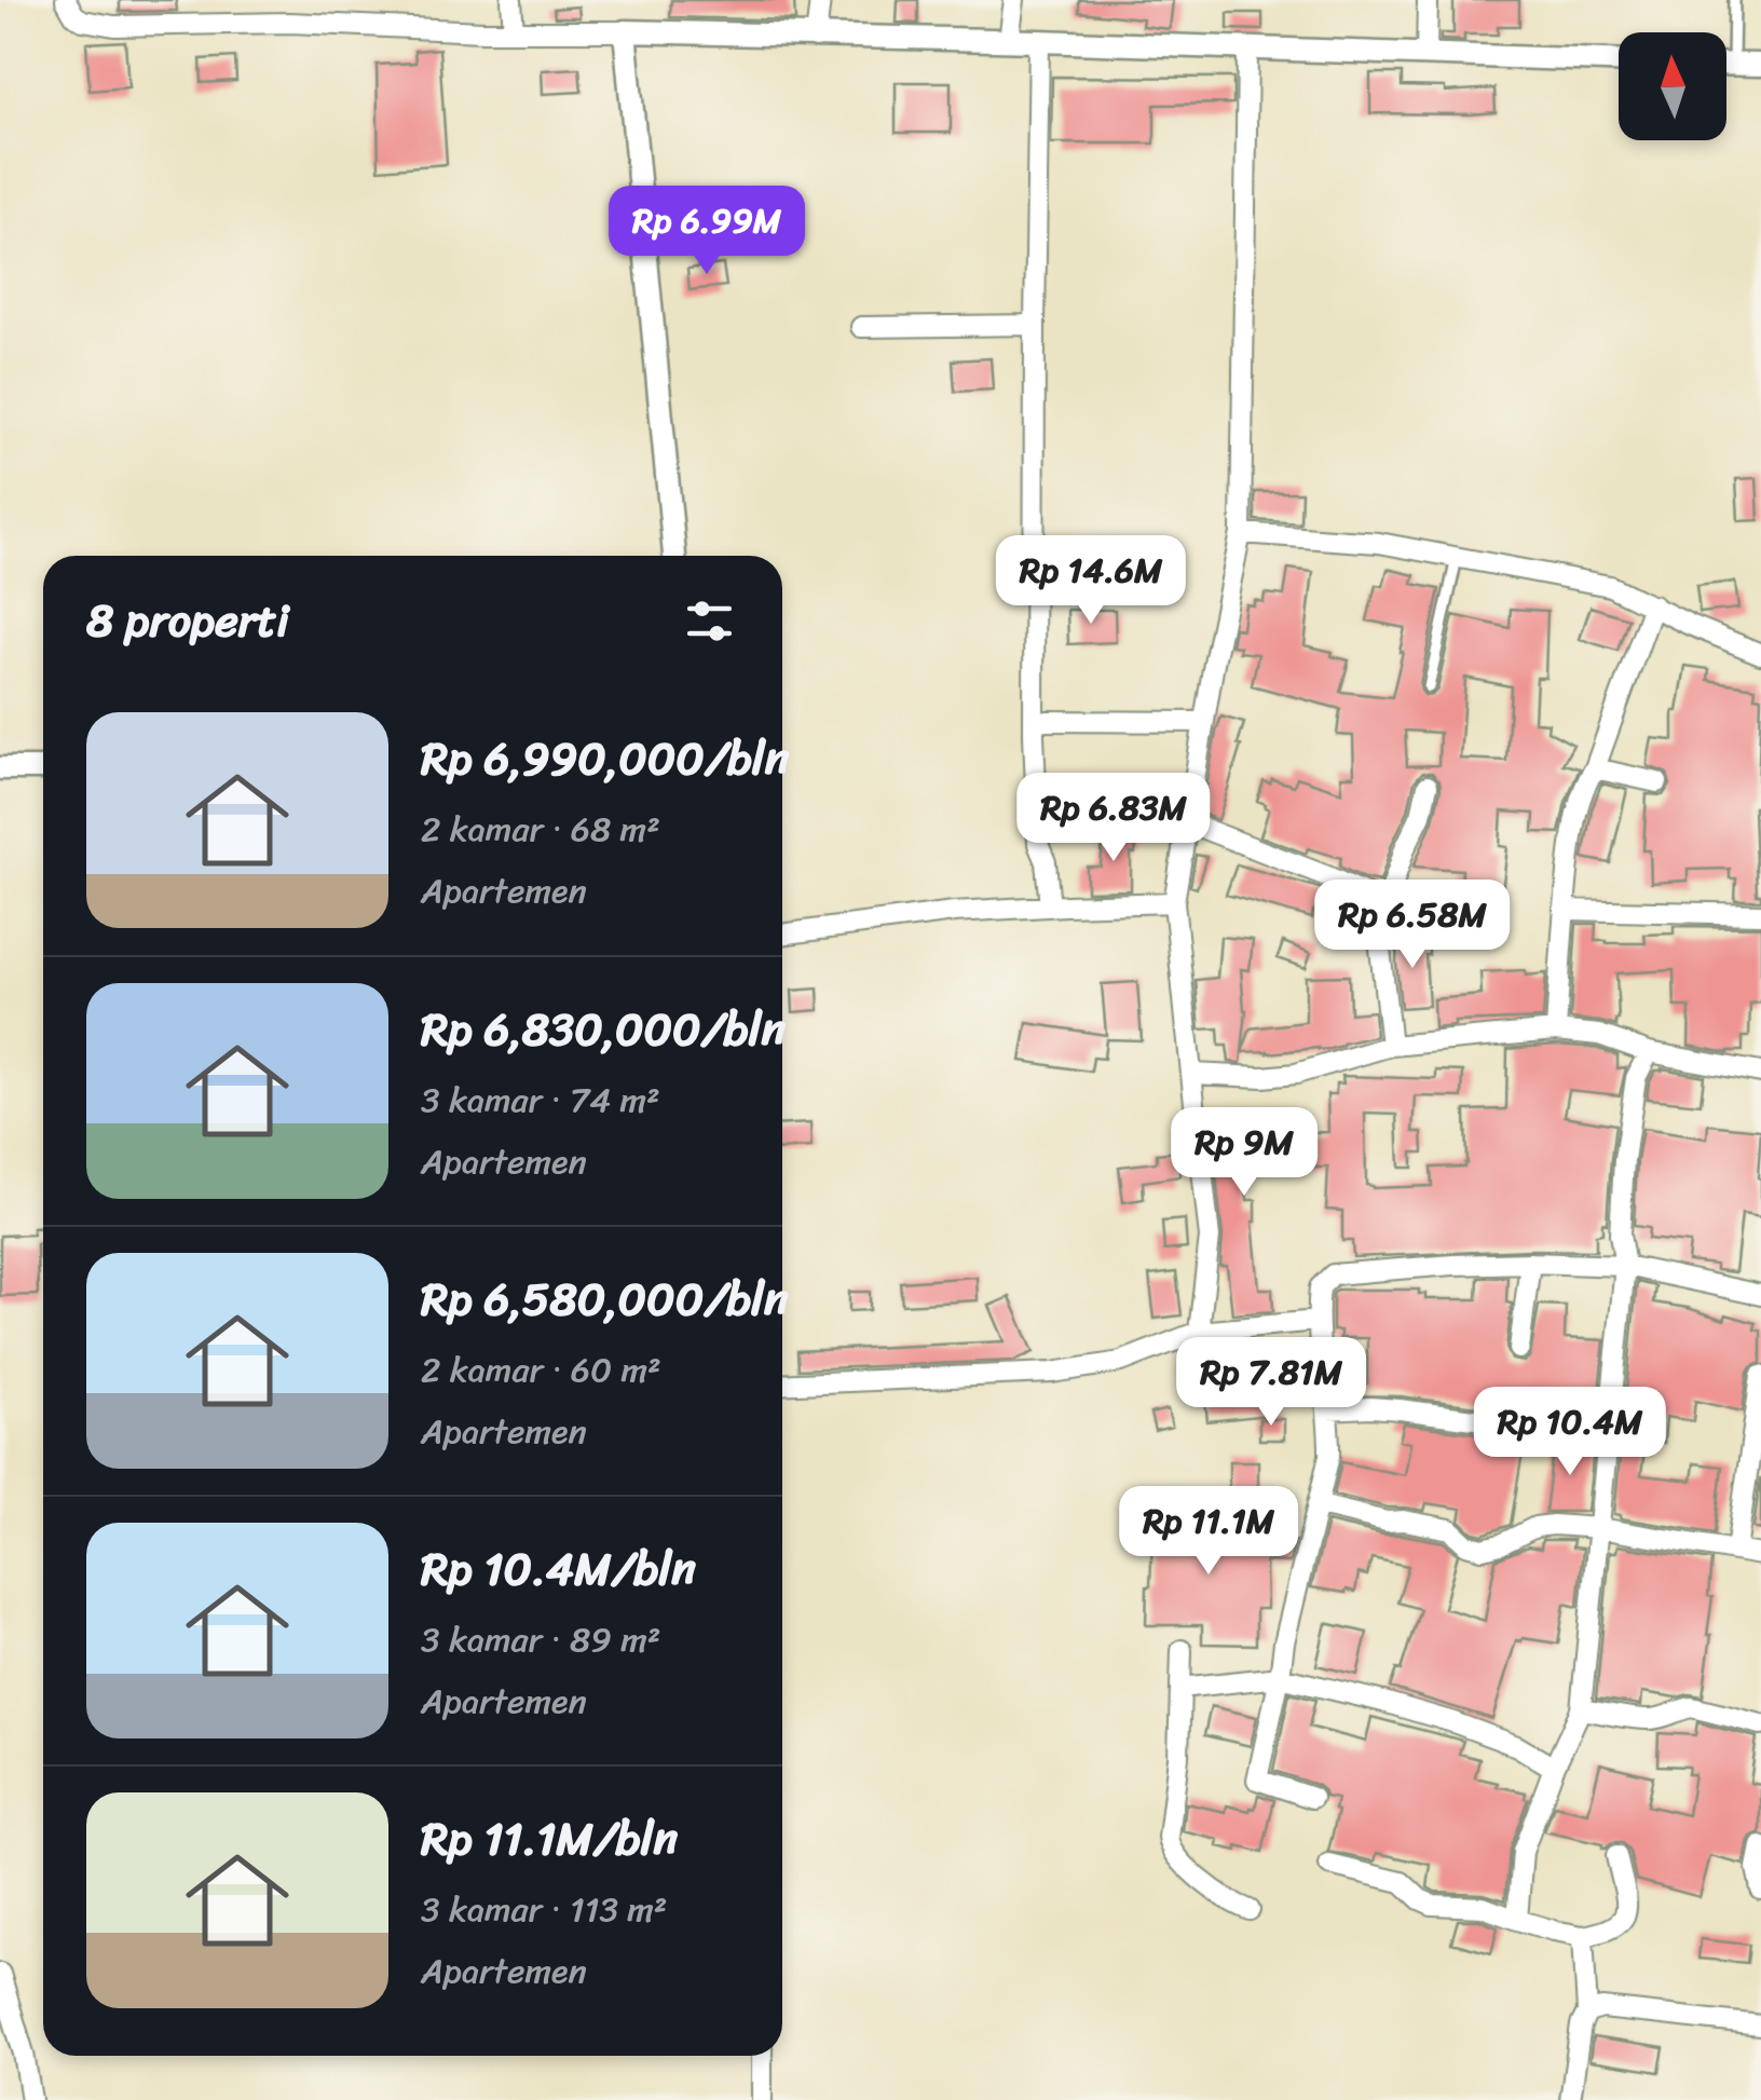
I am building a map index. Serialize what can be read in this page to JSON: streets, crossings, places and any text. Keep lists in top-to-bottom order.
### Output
{
  "north": "top",
  "page": {
    "price": [
      "Rp 6.99M",
      "Rp 14.6M",
      "Rp 6.83M",
      "Rp 6.58M",
      "Rp 9M",
      "Rp 7.81M",
      "Rp 10.4M",
      "Rp 11.1M"
    ],
    "heading": "8 properti",
    "list": [
      {
        "name": "Rp 6,990,000/bln",
        "note": "2 kamar · 68 m² · Apartemen"
      },
      {
        "name": "Rp 6,830,000/bln",
        "note": "3 kamar · 74 m² · Apartemen"
      },
      {
        "name": "Rp 6,580,000/bln",
        "note": "2 kamar · 60 m² · Apartemen"
      },
      {
        "name": "Rp 10.4M/bln",
        "note": "3 kamar · 89 m² · Apartemen"
      },
      {
        "name": "Rp 11.1M/bln",
        "note": "3 kamar · 113 m² · Apartemen"
      }
    ]
  }
}
